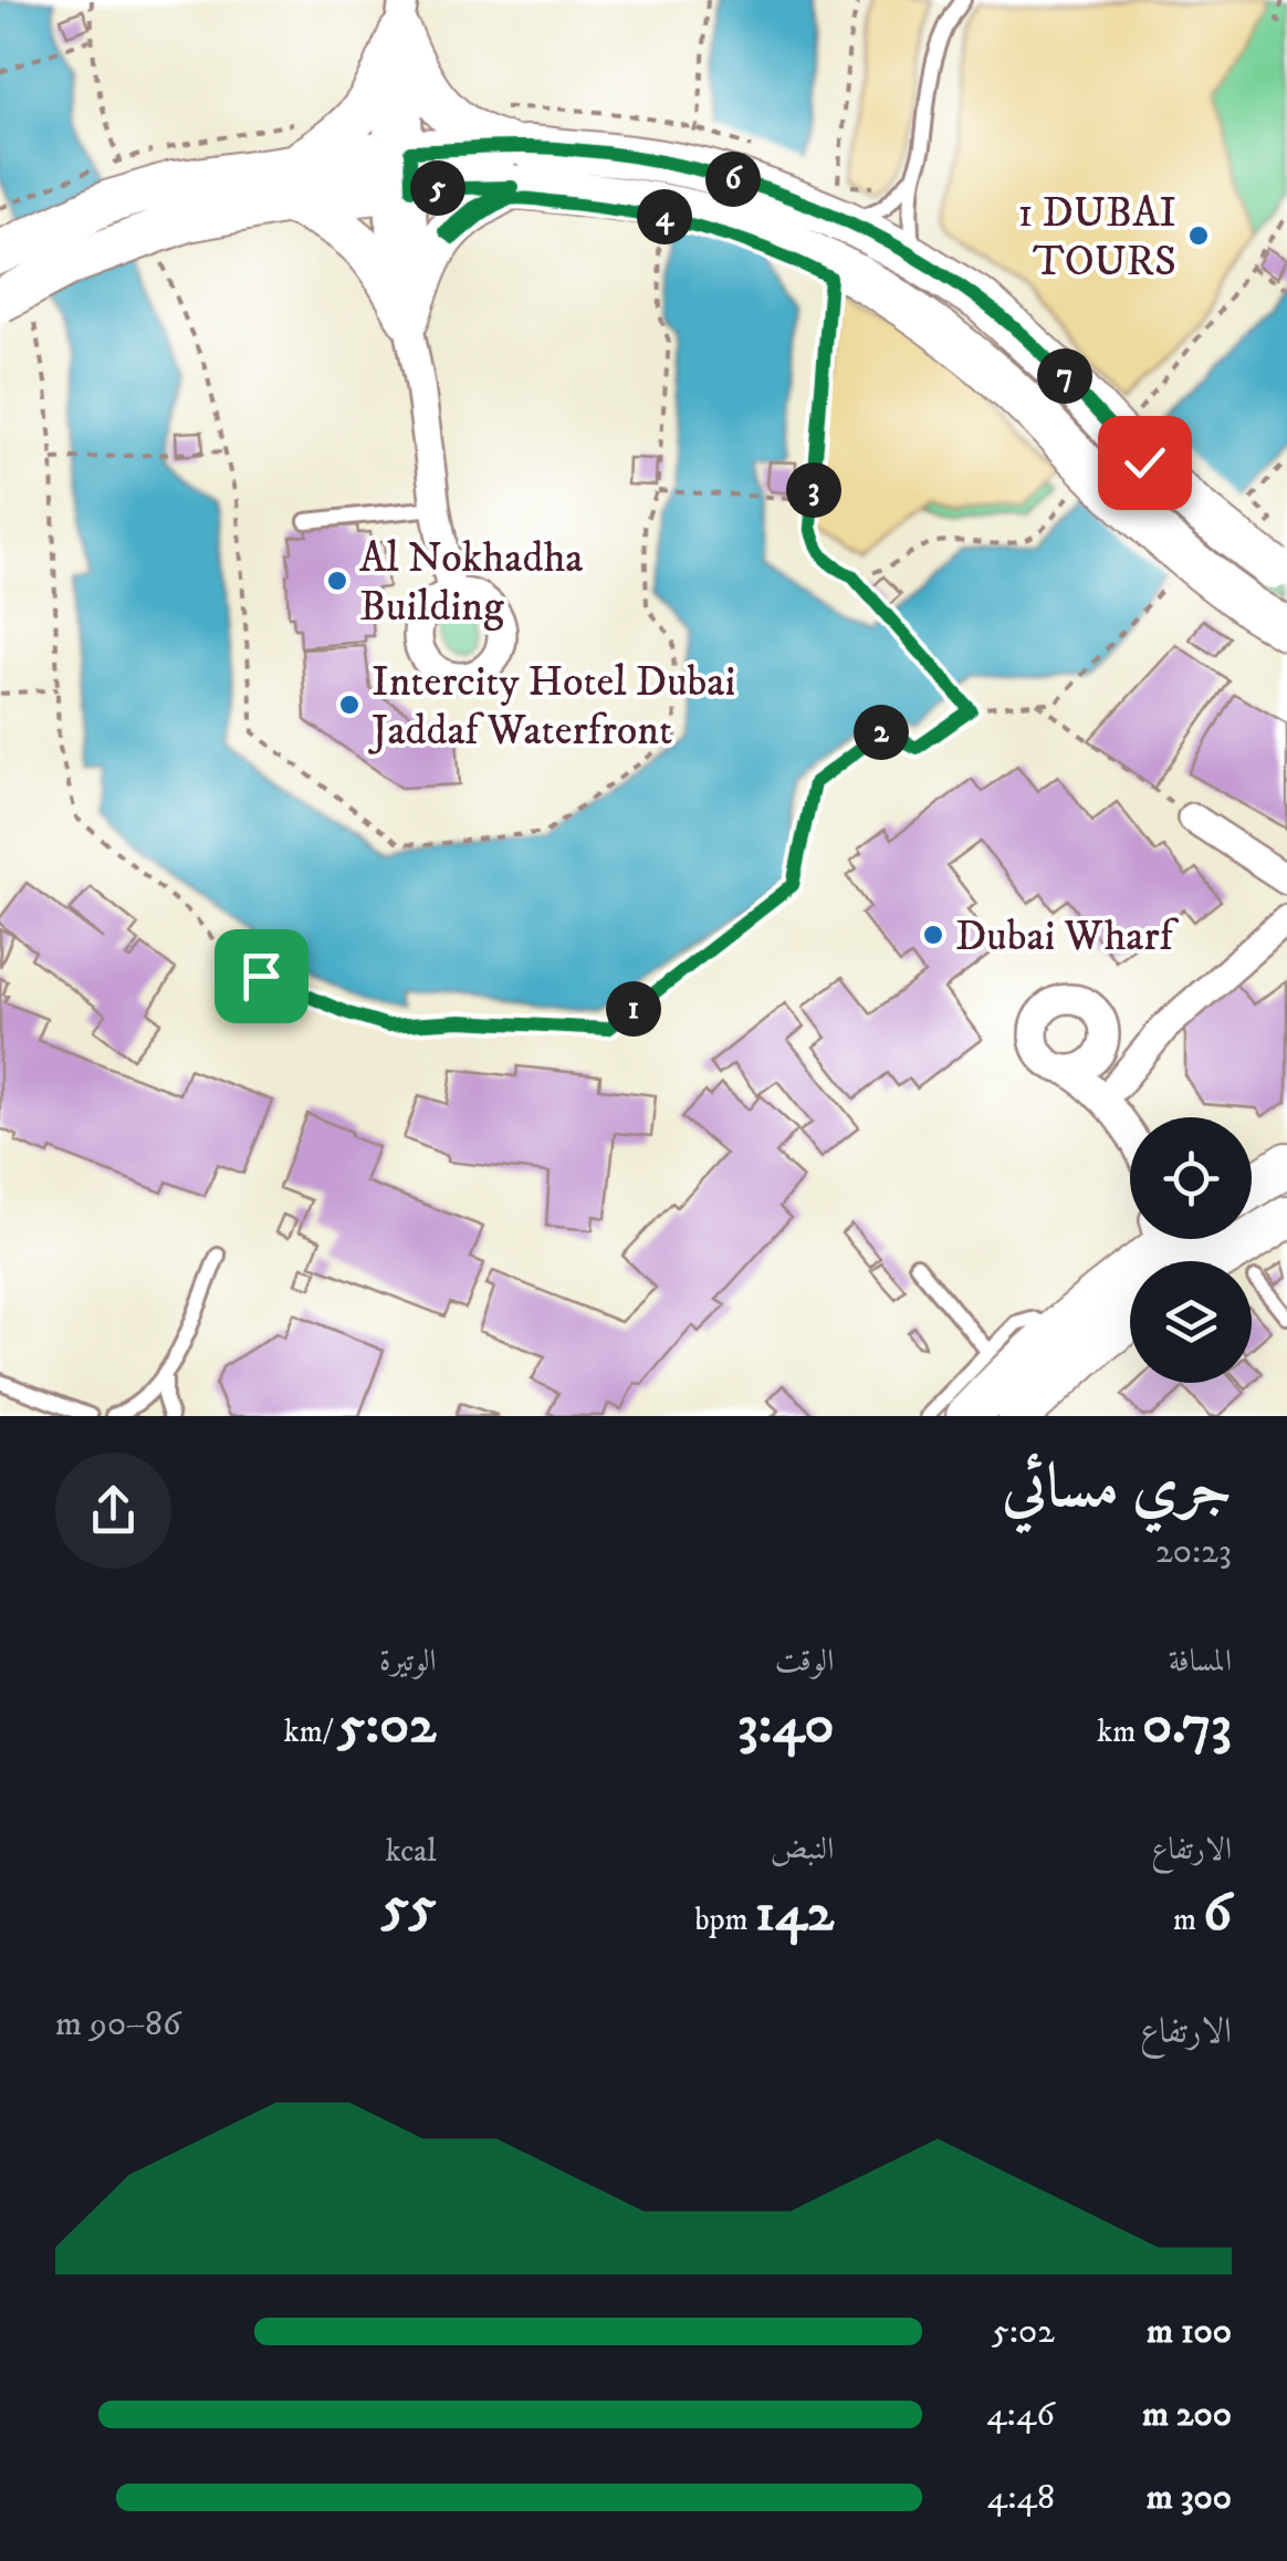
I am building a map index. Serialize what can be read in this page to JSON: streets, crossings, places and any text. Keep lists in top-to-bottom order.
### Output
{
  "places": [
    "1 DUBAI TOURS",
    "Al Nokhadha Building",
    "Intercity Hotel Dubai Jaddaf Waterfront",
    "Dubai Wharf"
  ],
  "page": {
    "pins": [
      "6",
      "5",
      "4",
      "7",
      "3",
      "2",
      "1"
    ],
    "heading": ["جري مسائي", "20:23"],
    "stats": [
      ["المسافة", "0.73 km"],
      ["الوقت", "3:40"],
      ["الوتيرة", "5:02 /km"],
      ["الارتفاع", "6 m"],
      ["النبض", "142 bpm"],
      ["kcal", "55"]
    ],
    "chart": ["الارتفاع", "86–90 m"],
    "list": [
      {
        "name": "100 m",
        "note": "5:02"
      },
      {
        "name": "200 m",
        "note": "4:46"
      },
      {
        "name": "300 m",
        "note": "4:48"
      }
    ]
  }
}
